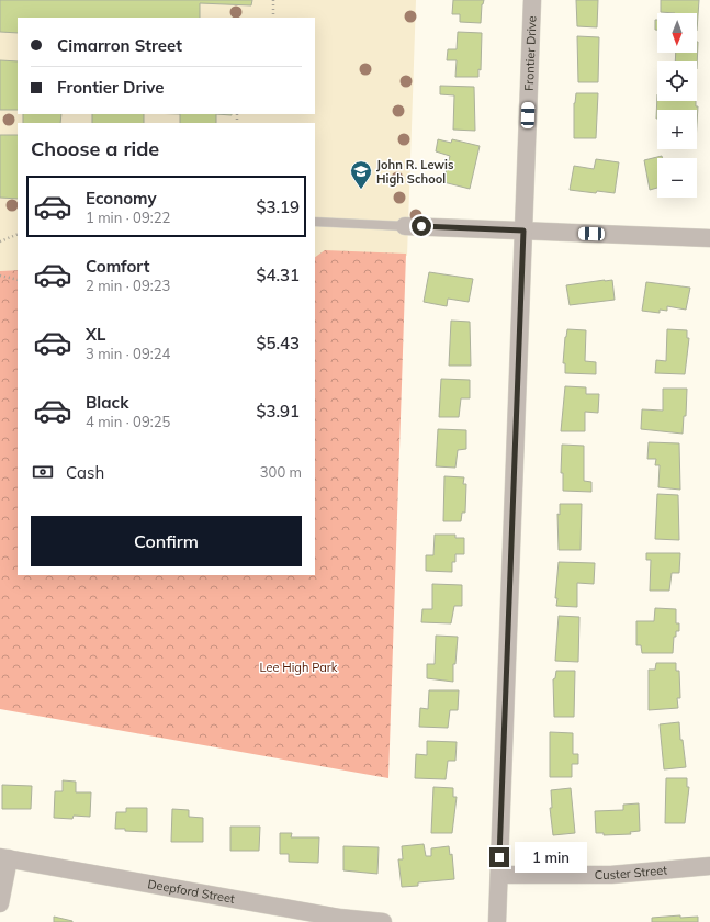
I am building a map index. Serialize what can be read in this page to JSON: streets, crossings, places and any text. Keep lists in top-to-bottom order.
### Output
{
  "streets": {
    "street": ["Frontier Drive", "Custer Street", "Deepford Street"]
  },
  "crossings": [
    ["Frontier Drive", "Custer Street"]
  ],
  "parks": ["Lee High Park"],
  "places": {
    "school or university": ["John R. Lewis High School"]
  },
  "north": "bottom",
  "page": {
    "map_buttons": ["+", "−"],
    "banner": ["Cimarron Street", "Frontier Drive"],
    "heading": "Choose a ride",
    "list": [
      {
        "name": "Economy",
        "note": "1 min · 09:22",
        "value": "$3.19"
      },
      {
        "name": "Comfort",
        "note": "2 min · 09:23",
        "value": "$4.31"
      },
      {
        "name": "XL",
        "note": "3 min · 09:24",
        "value": "$5.43"
      },
      {
        "name": "Black",
        "note": "4 min · 09:25",
        "value": "$3.91"
      }
    ],
    "pay": ["Cash", "300 m"],
    "buttons": "Confirm",
    "bubble": "1 min"
  }
}
